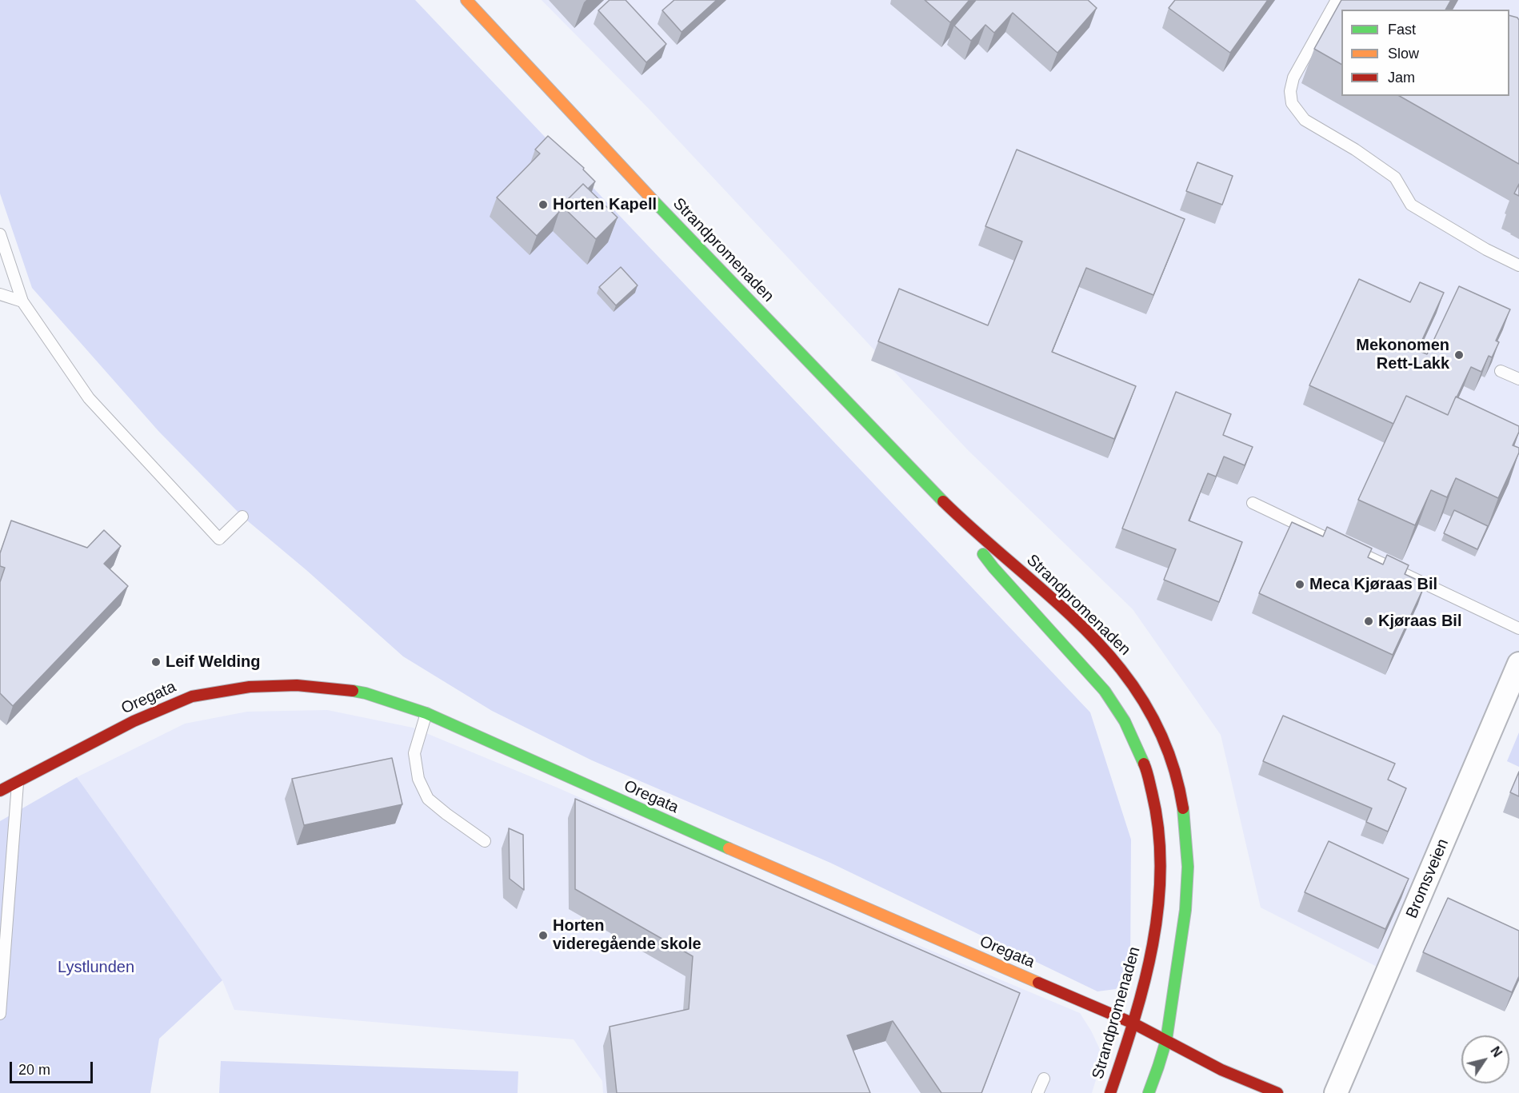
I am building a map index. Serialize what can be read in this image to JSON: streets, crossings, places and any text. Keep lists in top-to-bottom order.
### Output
{
  "streets": {
    "main road": ["Strandpromenaden", "Oregata"],
    "street": ["Bromsveien"]
  },
  "crossings": [
    ["Strandpromenaden", "Oregata"]
  ],
  "parks": ["Lystlunden"],
  "places": [
    "Horten Kapell",
    "Mekonomen Rett-Lakk",
    "Meca Kjøraas Bil",
    "Kjøraas Bil",
    "Leif Welding",
    "Horten videregående skole"
  ],
  "legend": ["Fast", "Slow", "Jam"],
  "scale_bar": "20 m",
  "north": "top right"
}
